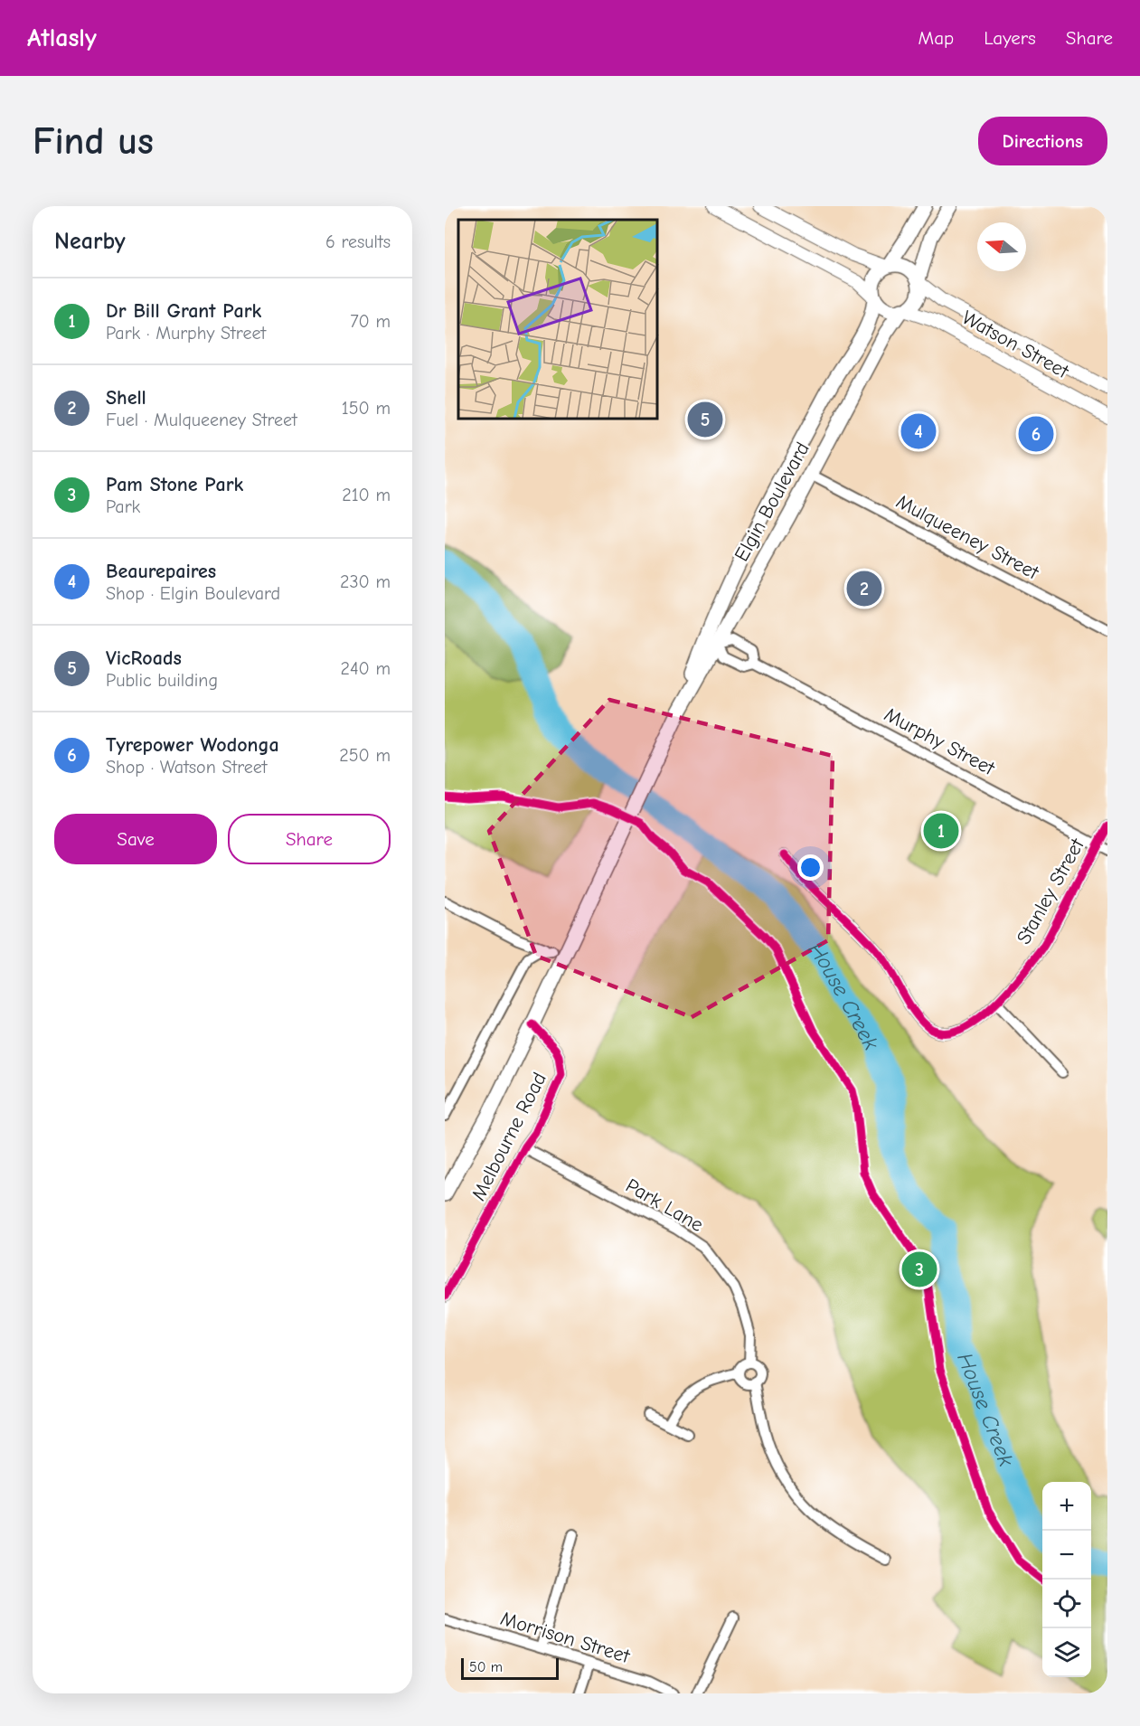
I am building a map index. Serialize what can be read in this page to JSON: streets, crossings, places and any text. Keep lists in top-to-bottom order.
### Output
{
  "streets": {
    "main road": ["Elgin Boulevard", "Melbourne Road"],
    "street": [
      "Watson Street",
      "Mulqueeney Street",
      "Murphy Street",
      "Stanley Street",
      "Park Lane",
      "Morrison Street"
    ]
  },
  "crossings": [
    ["Watson Street", "Elgin Boulevard"],
    ["Elgin Boulevard", "Mulqueeney Street"],
    ["Elgin Boulevard", "Murphy Street"],
    ["Elgin Boulevard", "Melbourne Road"],
    ["Murphy Street", "Stanley Street"],
    ["Melbourne Road", "Park Lane"]
  ],
  "water": ["House Creek"],
  "scale_bar": "50 m",
  "north": "left",
  "page": {
    "header": "Atlasly",
    "nav": ["Map", "Layers", "Share"],
    "buttons": [
      "Directions",
      ["Save", "Share"]
    ],
    "title": "Find us",
    "heading": ["Nearby", "6 results"],
    "list": [
      {
        "mark": "1",
        "name": "Dr Bill Grant Park",
        "note": "Park · Murphy Street",
        "value": "70 m"
      },
      {
        "mark": "2",
        "name": "Shell",
        "note": "Fuel · Mulqueeney Street",
        "value": "150 m"
      },
      {
        "mark": "3",
        "name": "Pam Stone Park",
        "note": "Park",
        "value": "210 m"
      },
      {
        "mark": "4",
        "name": "Beaurepaires",
        "note": "Shop · Elgin Boulevard",
        "value": "230 m"
      },
      {
        "mark": "5",
        "name": "VicRoads",
        "note": "Public building",
        "value": "240 m"
      },
      {
        "mark": "6",
        "name": "Tyrepower Wodonga",
        "note": "Shop · Watson Street",
        "value": "250 m"
      }
    ],
    "pins": [
      "5",
      "4",
      "6",
      "2",
      "1",
      "3"
    ],
    "map_buttons": ["+", "−"],
    "scale": "50 m"
  }
}
